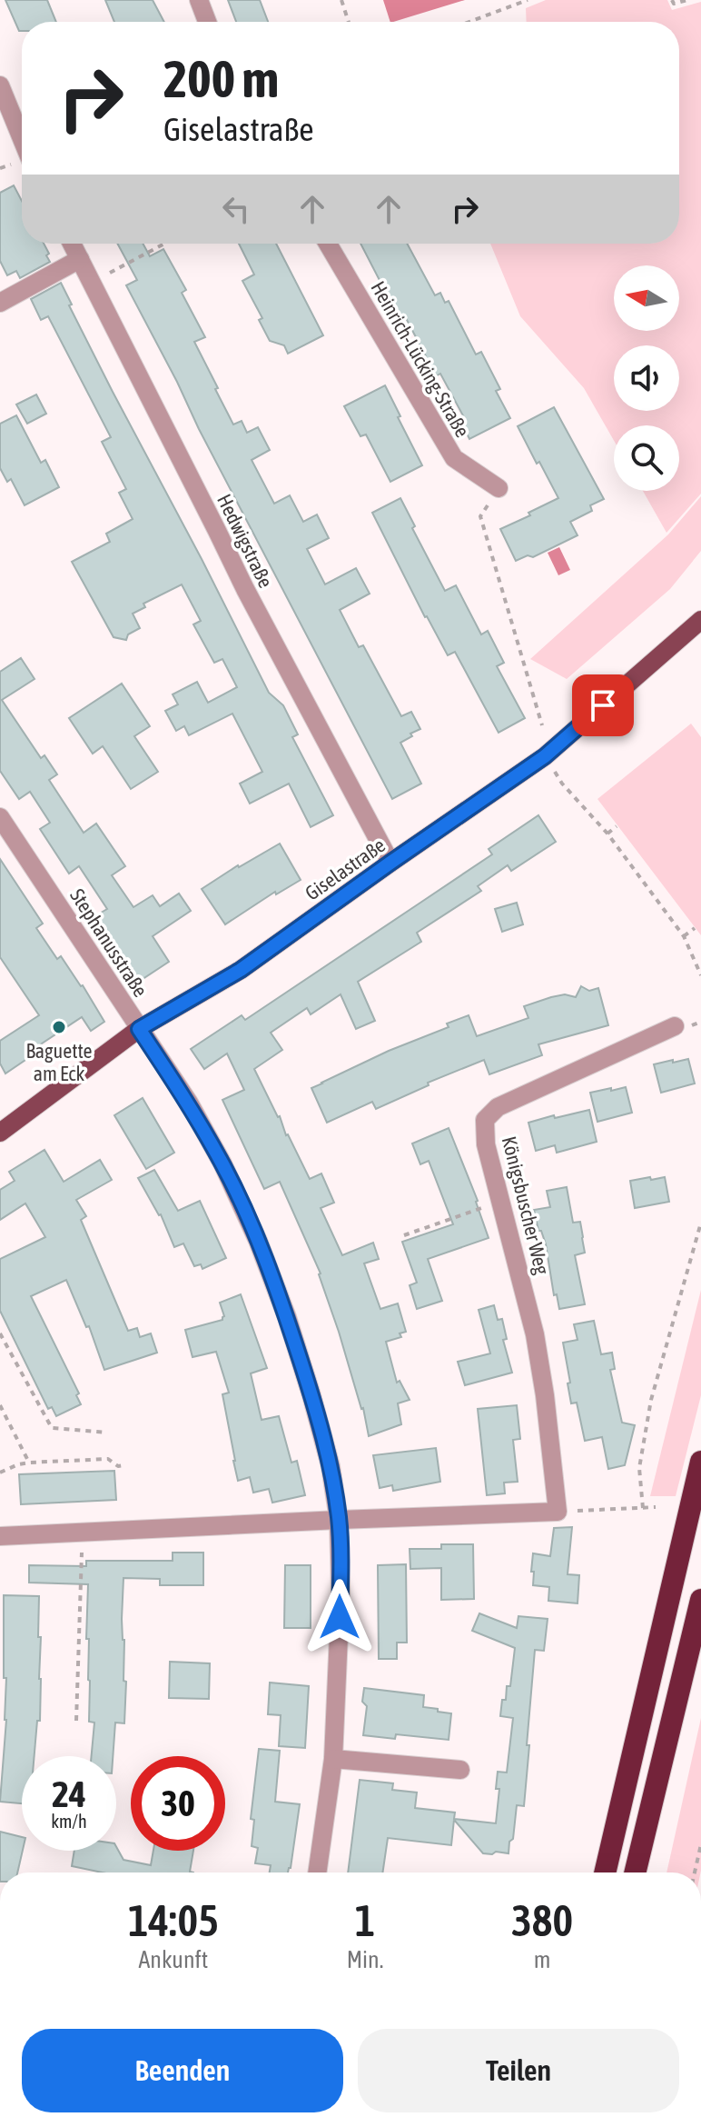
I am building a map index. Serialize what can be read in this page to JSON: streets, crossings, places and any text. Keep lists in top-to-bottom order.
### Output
{
  "streets": {
    "main road": ["Giselastraße"],
    "street": [
      "Heinrich-Lücking-Straße",
      "Hedwigstraße",
      "Stephanusstraße",
      "Königsbuscher Weg"
    ]
  },
  "crossings": [
    ["Hedwigstraße", "Giselastraße"],
    ["Giselastraße", "Stephanusstraße"]
  ],
  "places": ["Baguette am Eck"],
  "north": "left",
  "page": {
    "turn": ["200 m", "Giselastraße"],
    "speed": "24 km/h",
    "limit": "30",
    "eta": [
      "14:05",
      "Ankunft",
      "1",
      "Min.",
      "380",
      "m"
    ],
    "buttons": ["Beenden", "Teilen"]
  }
}
